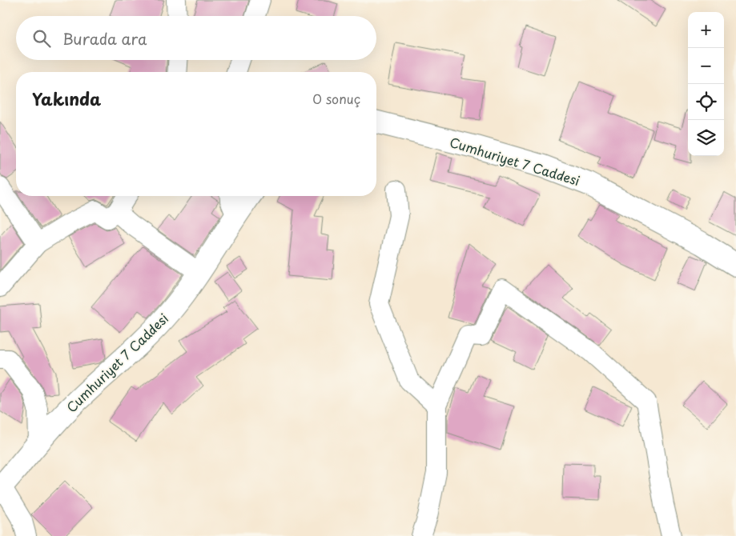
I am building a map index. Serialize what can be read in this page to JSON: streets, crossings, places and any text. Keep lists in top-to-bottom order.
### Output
{
  "streets": {
    "main road": ["Cumhuriyet 7 Caddesi"]
  },
  "page": {
    "map_buttons": ["+", "−"],
    "search": "Burada ara",
    "heading": ["Yakında", "0 sonuç"]
  }
}
